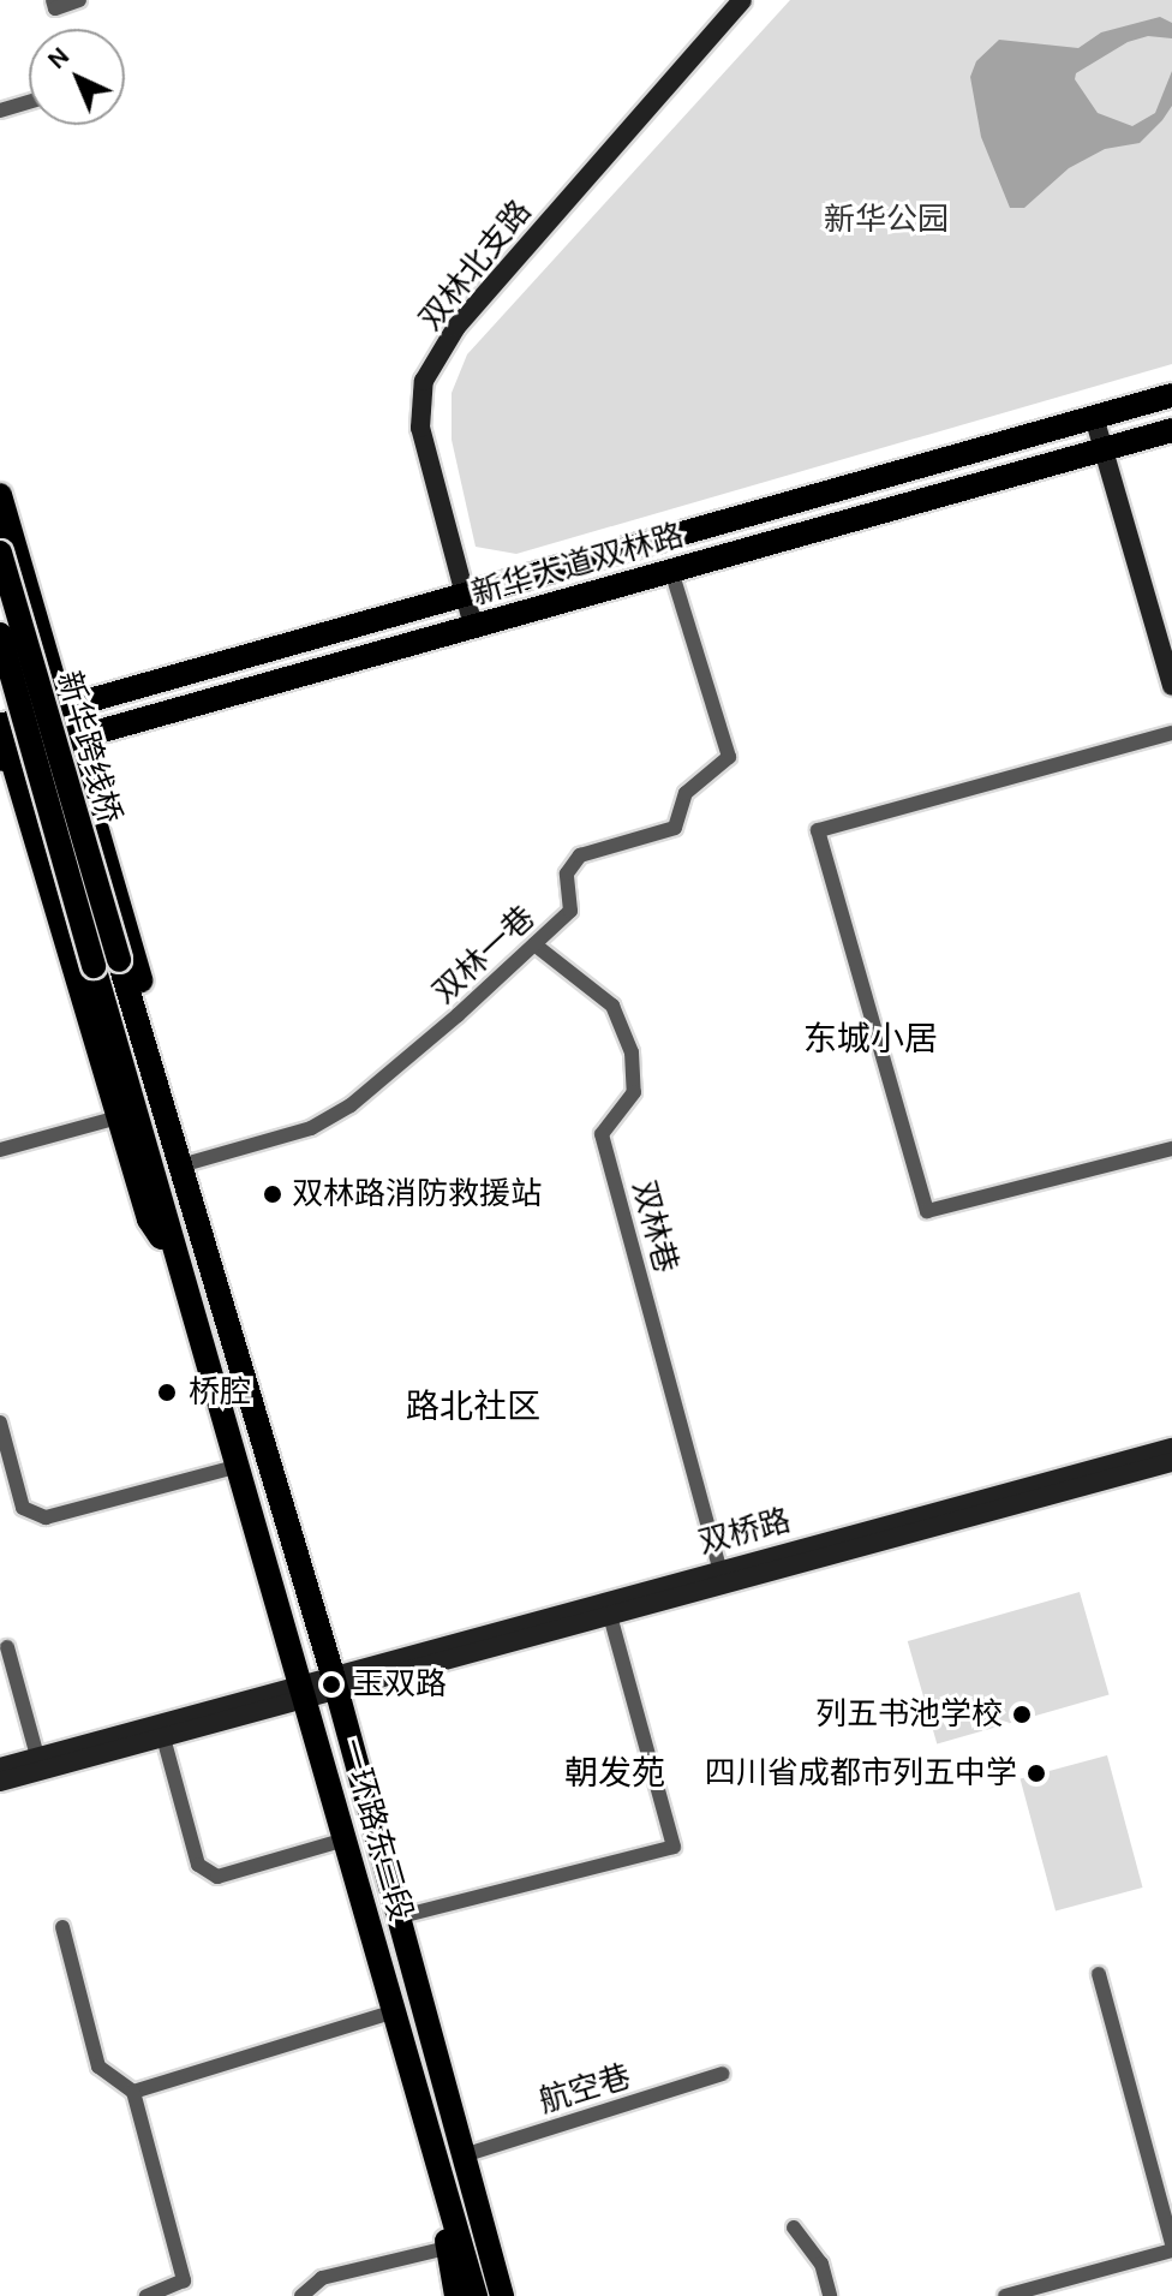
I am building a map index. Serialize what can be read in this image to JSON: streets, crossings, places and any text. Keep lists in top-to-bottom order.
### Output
{
  "streets": {
    "main road": [
      "双林北支路",
      "新华大道双林路",
      "新华跨线桥",
      "双桥路",
      "一环路东三段"
    ],
    "street": ["双林一巷", "双林巷", "航空巷"]
  },
  "crossings": [
    ["双林北支路", "新华大道双林路"],
    ["新华大道双林路", "双林一巷"],
    ["新华跨线桥", "一环路东三段"],
    ["双林一巷", "双林巷"],
    ["双林巷", "双桥路"],
    ["双桥路", "一环路东三段"],
    ["一环路东三段", "航空巷"]
  ],
  "districts": ["东城小居", "路北社区", "朝发苑"],
  "parks": ["新华公园"],
  "places": [
    "双林路消防救援站",
    "桥腔",
    "玉双路",
    "列五书池学校",
    "四川省成都市列五中学"
  ],
  "north": "top left"
}
